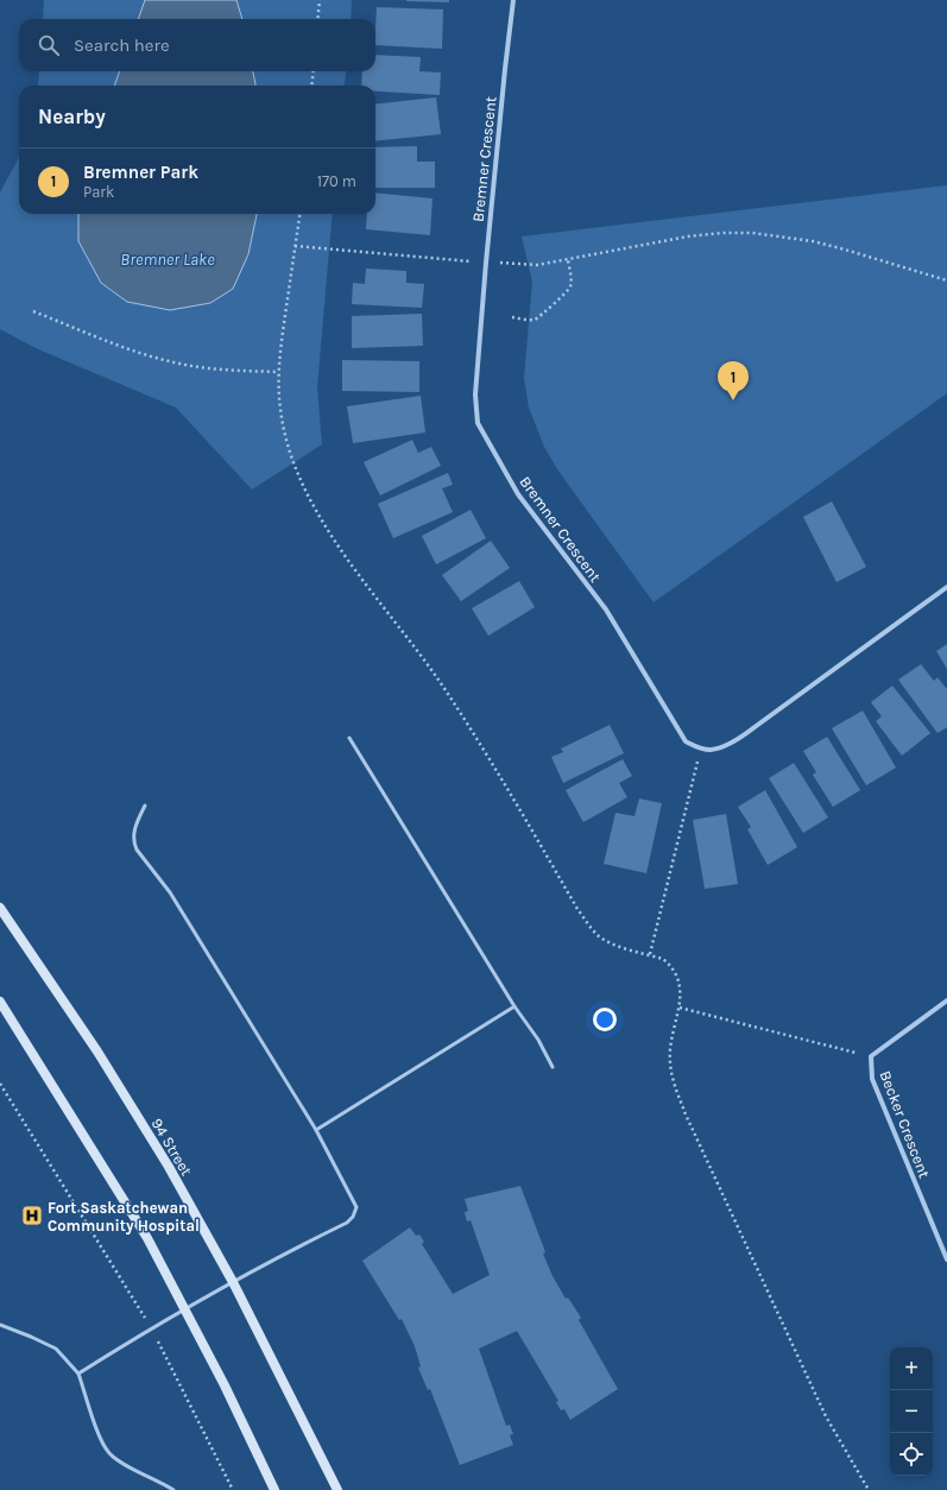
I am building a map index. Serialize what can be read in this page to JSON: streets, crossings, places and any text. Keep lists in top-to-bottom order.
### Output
{
  "streets": {
    "main road": ["94 Street"],
    "street": ["Bremner Crescent", "Becker Crescent"]
  },
  "water": ["Bremner Lake"],
  "places": {
    "hospital": ["Fort Saskatchewan Community Hospital"]
  },
  "page": {
    "search": "Search here",
    "heading": "Nearby",
    "list": [
      {
        "mark": "1",
        "name": "Bremner Park",
        "note": "Park",
        "value": "170 m"
      }
    ],
    "pins": "1",
    "map_buttons": ["+", "−"]
  }
}
